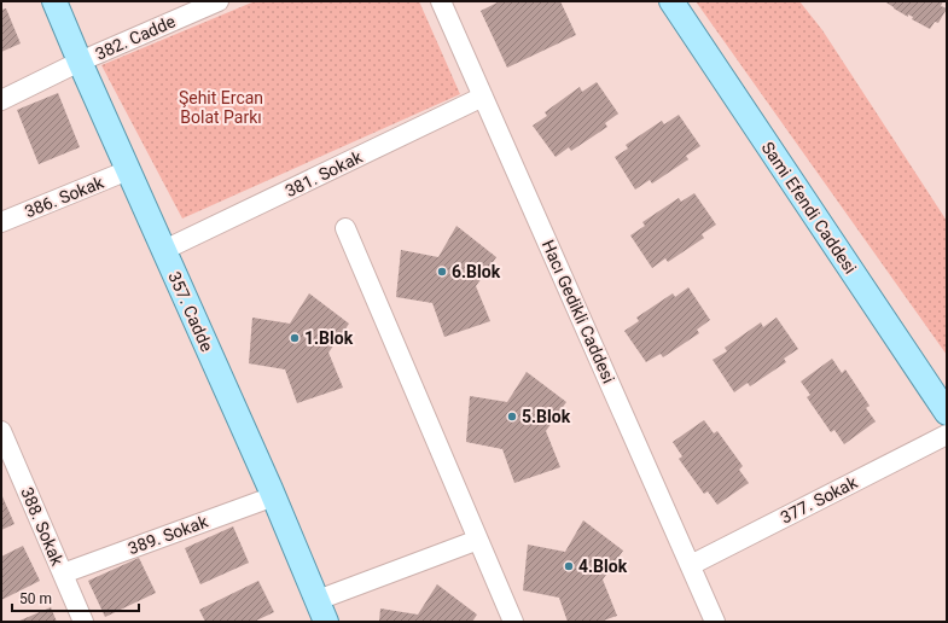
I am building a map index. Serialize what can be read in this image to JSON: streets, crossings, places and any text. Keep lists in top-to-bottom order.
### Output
{
  "streets": {
    "main road": ["Sami Efendi Caddesi", "357. Cadde"],
    "street": [
      "382. Cadde",
      "381. Sokak",
      "386. Sokak",
      "Hacı Gedikli Caddesi",
      "377. Sokak",
      "388. Sokak",
      "389. Sokak"
    ]
  },
  "crossings": [
    ["382. Cadde", "357. Cadde"],
    ["381. Sokak", "357. Cadde"],
    ["381. Sokak", "Hacı Gedikli Caddesi"],
    ["386. Sokak", "357. Cadde"],
    ["357. Cadde", "389. Sokak"],
    ["Hacı Gedikli Caddesi", "377. Sokak"],
    ["388. Sokak", "389. Sokak"]
  ],
  "parks": ["Şehit Ercan Bolat Parkı"],
  "places": [
    "6.Blok",
    "1.Blok",
    "5.Blok",
    "4.Blok"
  ],
  "scale_bar": "50 m"
}
